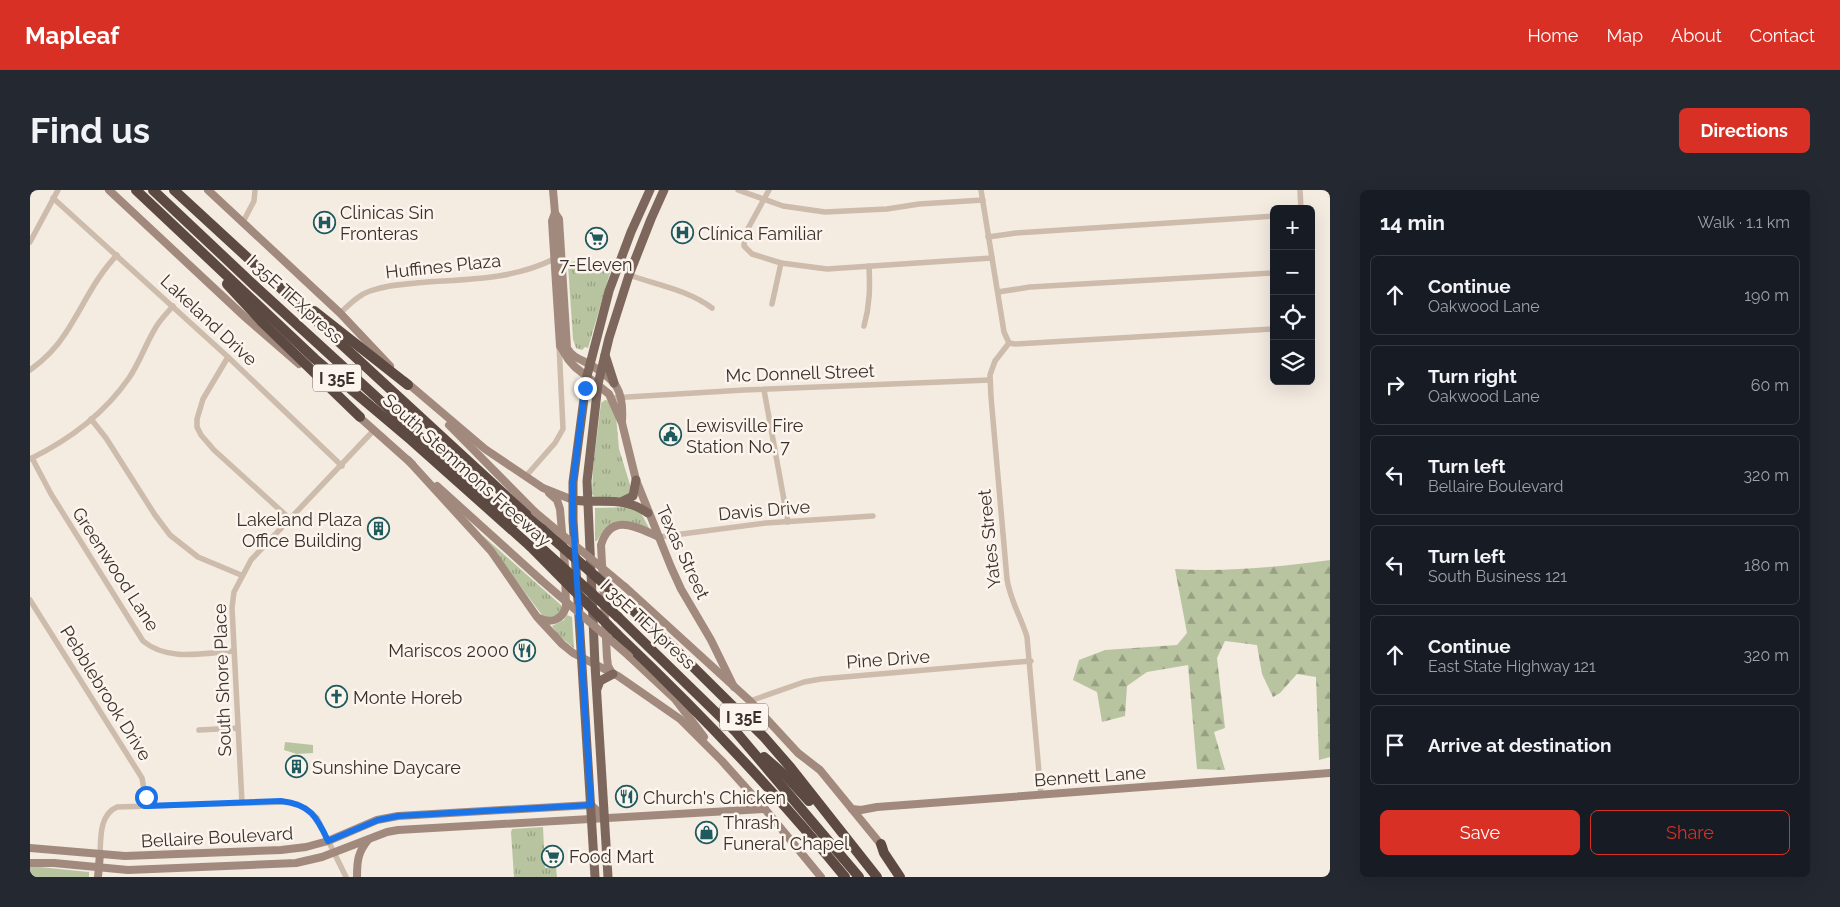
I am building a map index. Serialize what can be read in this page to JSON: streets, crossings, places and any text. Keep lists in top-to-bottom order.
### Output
{
  "streets": {
    "highway": ["I 35E TEXpress", "I 35E", "South Stemmons Freeway"],
    "main road": ["Texas Street", "Bennett Lane", "Bellaire Boulevard"],
    "street": [
      "Huffines Plaza",
      "Lakeland Drive",
      "Mc Donnell Street",
      "Davis Drive",
      "Yates Street",
      "Greenwood Lane",
      "Pine Drive",
      "South Shore Place",
      "Pebblebrook Drive"
    ]
  },
  "crossings": [
    ["Huffines Plaza", "South Stemmons Freeway"],
    ["I 35E TEXpress", "South Stemmons Freeway"],
    ["Lakeland Drive", "South Shore Place"],
    ["Mc Donnell Street", "Yates Street"],
    ["Mc Donnell Street", "Texas Street"],
    ["South Stemmons Freeway", "Texas Street"],
    ["South Stemmons Freeway", "Pine Drive"],
    ["South Stemmons Freeway", "South Shore Place"],
    ["South Stemmons Freeway", "Bennett Lane"],
    ["South Stemmons Freeway", "Bellaire Boulevard"],
    ["Davis Drive", "Texas Street"],
    ["Yates Street", "Pine Drive"],
    ["Yates Street", "Bennett Lane"],
    ["Greenwood Lane", "South Shore Place"]
  ],
  "places": {
    "hospital": ["Clinicas Sin Fronteras", "Clínica Familiar"],
    "supermarket": ["7-Eleven", "Food Mart"],
    "public building": ["Lewisville Fire Station No. 7"],
    "building": ["Lakeland Plaza Office Building", "Sunshine Daycare"],
    "restaurant": ["Mariscos 2000", "Church's Chicken"],
    "church": ["Monte Horeb"],
    "shop": ["Thrash Funeral Chapel"]
  },
  "page": {
    "header": "Mapleaf",
    "nav": [
      "Home",
      "Map",
      "About",
      "Contact"
    ],
    "buttons": [
      "Directions",
      ["Save", "Share"]
    ],
    "title": "Find us",
    "heading": ["14 min", "Walk · 1.1 km"],
    "map_buttons": ["+", "−"],
    "list": [
      ["Continue", "Oakwood Lane", "190 m"],
      ["Turn right", "Oakwood Lane", "60 m"],
      ["Turn left", "Bellaire Boulevard", "320 m"],
      ["Turn left", "South Business 121", "180 m"],
      ["Continue", "East State Highway 121", "320 m"],
      "Arrive at destination"
    ]
  }
}
